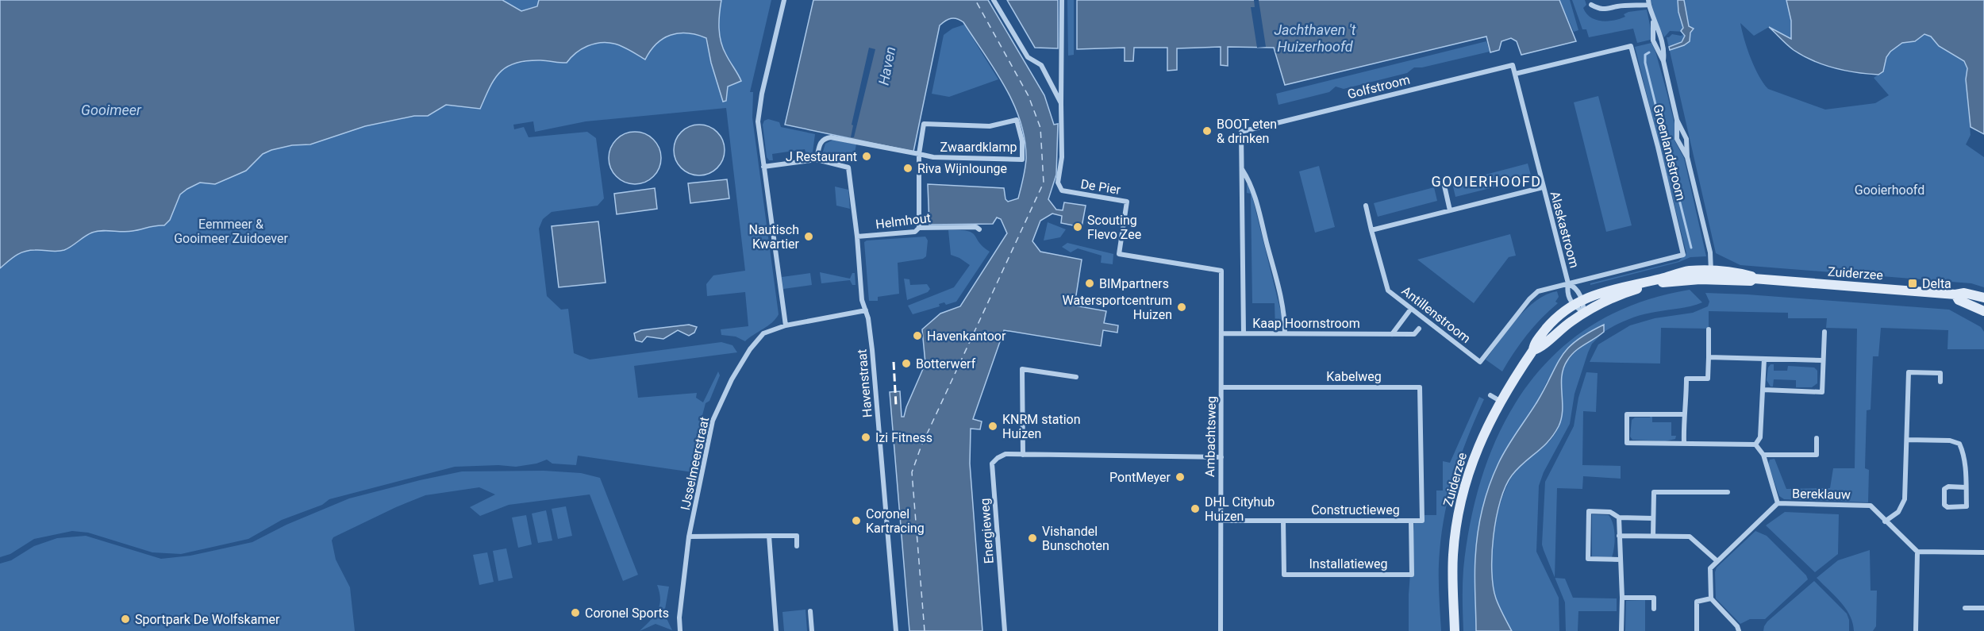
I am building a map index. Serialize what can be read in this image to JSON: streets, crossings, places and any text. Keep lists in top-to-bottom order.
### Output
{
  "streets": {
    "street": [
      "Golfstroom",
      "Zwaardklamp",
      "Groenlandstroom",
      "De Pier",
      "Helmhout",
      "Alaskastroom",
      "Zuiderzee",
      "Antillenstroom",
      "Kaap Hoornstroom",
      "Kabelweg",
      "Havenstraat",
      "Ambachtsweg",
      "IJsselmeerstraat",
      "Bereklauw",
      "Constructieweg",
      "Energieweg",
      "Installatieweg"
    ]
  },
  "crossings": [
    ["Golfstroom", "Groenlandstroom"],
    ["Golfstroom", "Alaskastroom"],
    ["Groenlandstroom", "Alaskastroom"],
    ["Groenlandstroom", "Antillenstroom"],
    ["De Pier", "Ambachtsweg"],
    ["Helmhout", "Havenstraat"],
    ["Alaskastroom", "Zuiderzee"],
    ["Alaskastroom", "Antillenstroom"],
    ["Kaap Hoornstroom", "Ambachtsweg"],
    ["Kabelweg", "Ambachtsweg"],
    ["Kabelweg", "Constructieweg"],
    ["Havenstraat", "IJsselmeerstraat"],
    ["Ambachtsweg", "Constructieweg"],
    ["Ambachtsweg", "Energieweg"],
    ["Constructieweg", "Installatieweg"]
  ],
  "districts": ["GOOIERHOOFD"],
  "water": ["Jachthaven 't Huizerhoofd", "Haven", "Gooimeer"],
  "parks": ["Gooierhoofd", "Eemmeer & Gooimeer Zuidoever"],
  "places": {
    "other": [
      "BOOT eten & drinken",
      "J Restaurant",
      "Riva Wijnlounge",
      "Scouting Flevo Zee",
      "Nautisch Kwartier",
      "BIMpartners",
      "Watersportcentrum Huizen",
      "Havenkantoor",
      "Botterwerf",
      "KNRM station Huizen",
      "Izi Fitness",
      "PontMeyer",
      "DHL Cityhub Huizen",
      "Coronel Kartracing",
      "Vishandel Bunschoten",
      "Coronel Sports",
      "Sportpark De Wolfskamer"
    ],
    "transit": ["Delta"]
  }
}
